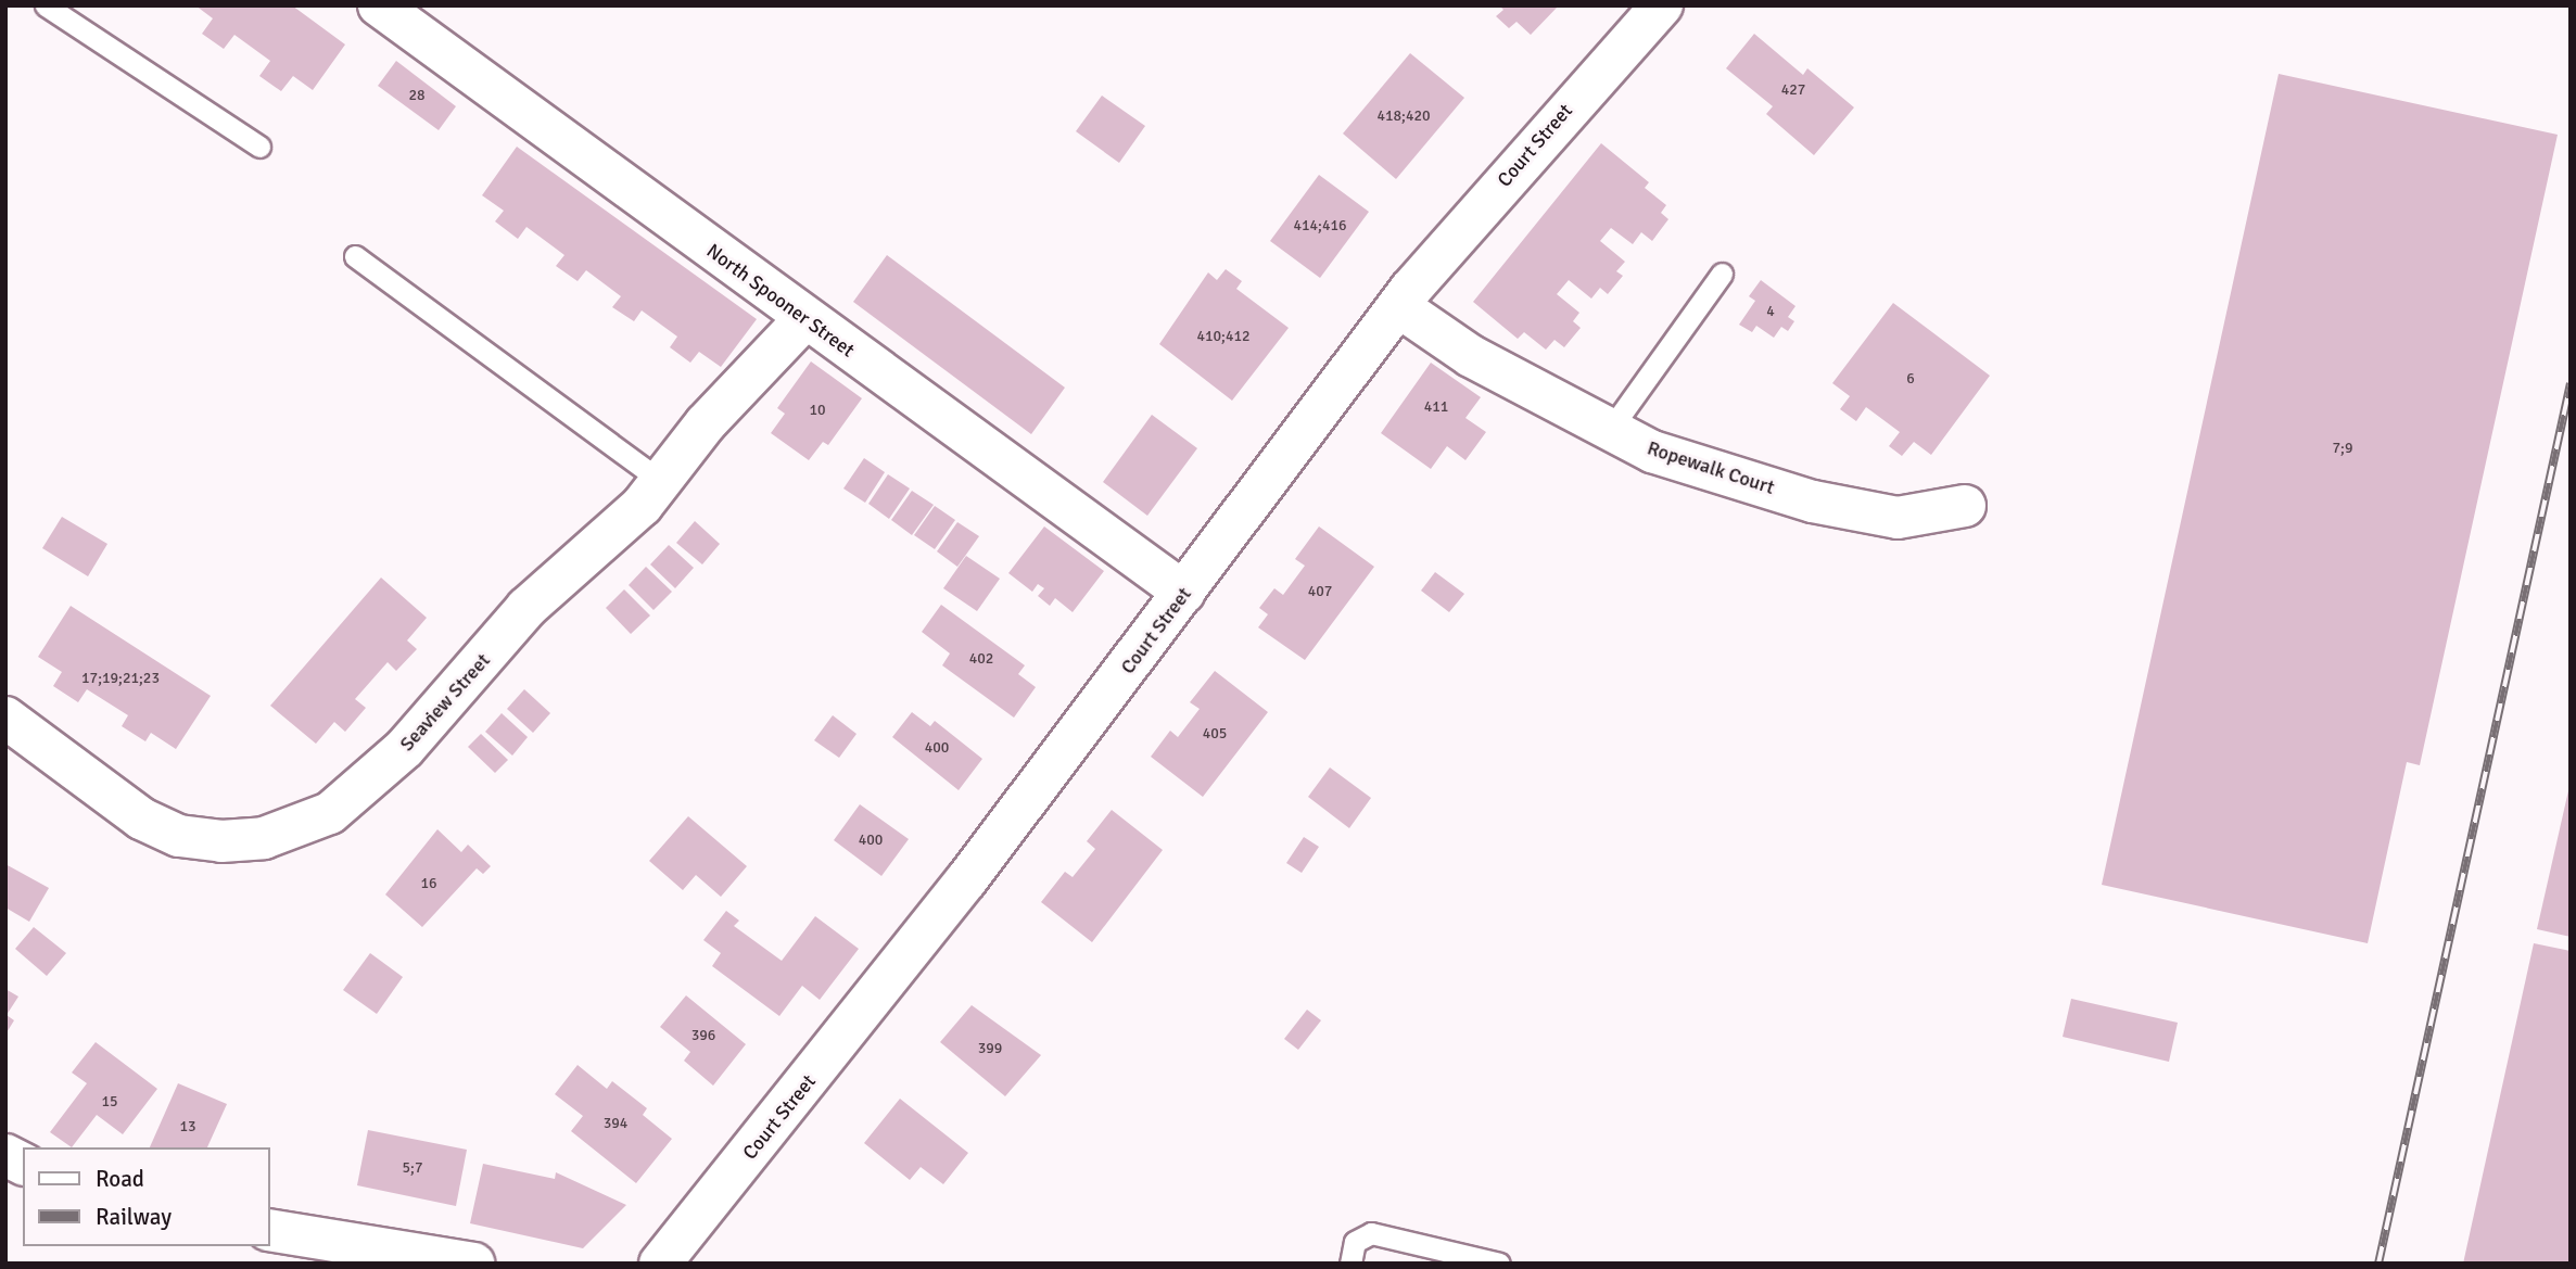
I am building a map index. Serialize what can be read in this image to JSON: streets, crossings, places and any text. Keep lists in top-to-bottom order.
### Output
{
  "streets": {
    "street": [
      "Court Street",
      "North Spooner Street",
      "Ropewalk Court",
      "Seaview Street"
    ]
  },
  "crossings": [
    ["Court Street", "North Spooner Street"],
    ["Court Street", "Ropewalk Court"],
    ["North Spooner Street", "Seaview Street"]
  ],
  "house_numbers": [
    "427",
    "28",
    "418;420",
    "414;416",
    "4",
    "410;412",
    "6",
    "411",
    "10",
    "7;9",
    "407",
    "402",
    "17;19;21;23",
    "405",
    "400",
    "400",
    "16",
    "396",
    "399",
    "15",
    "394",
    "13",
    "5;7"
  ],
  "legend": ["Road", "Railway"]
}
